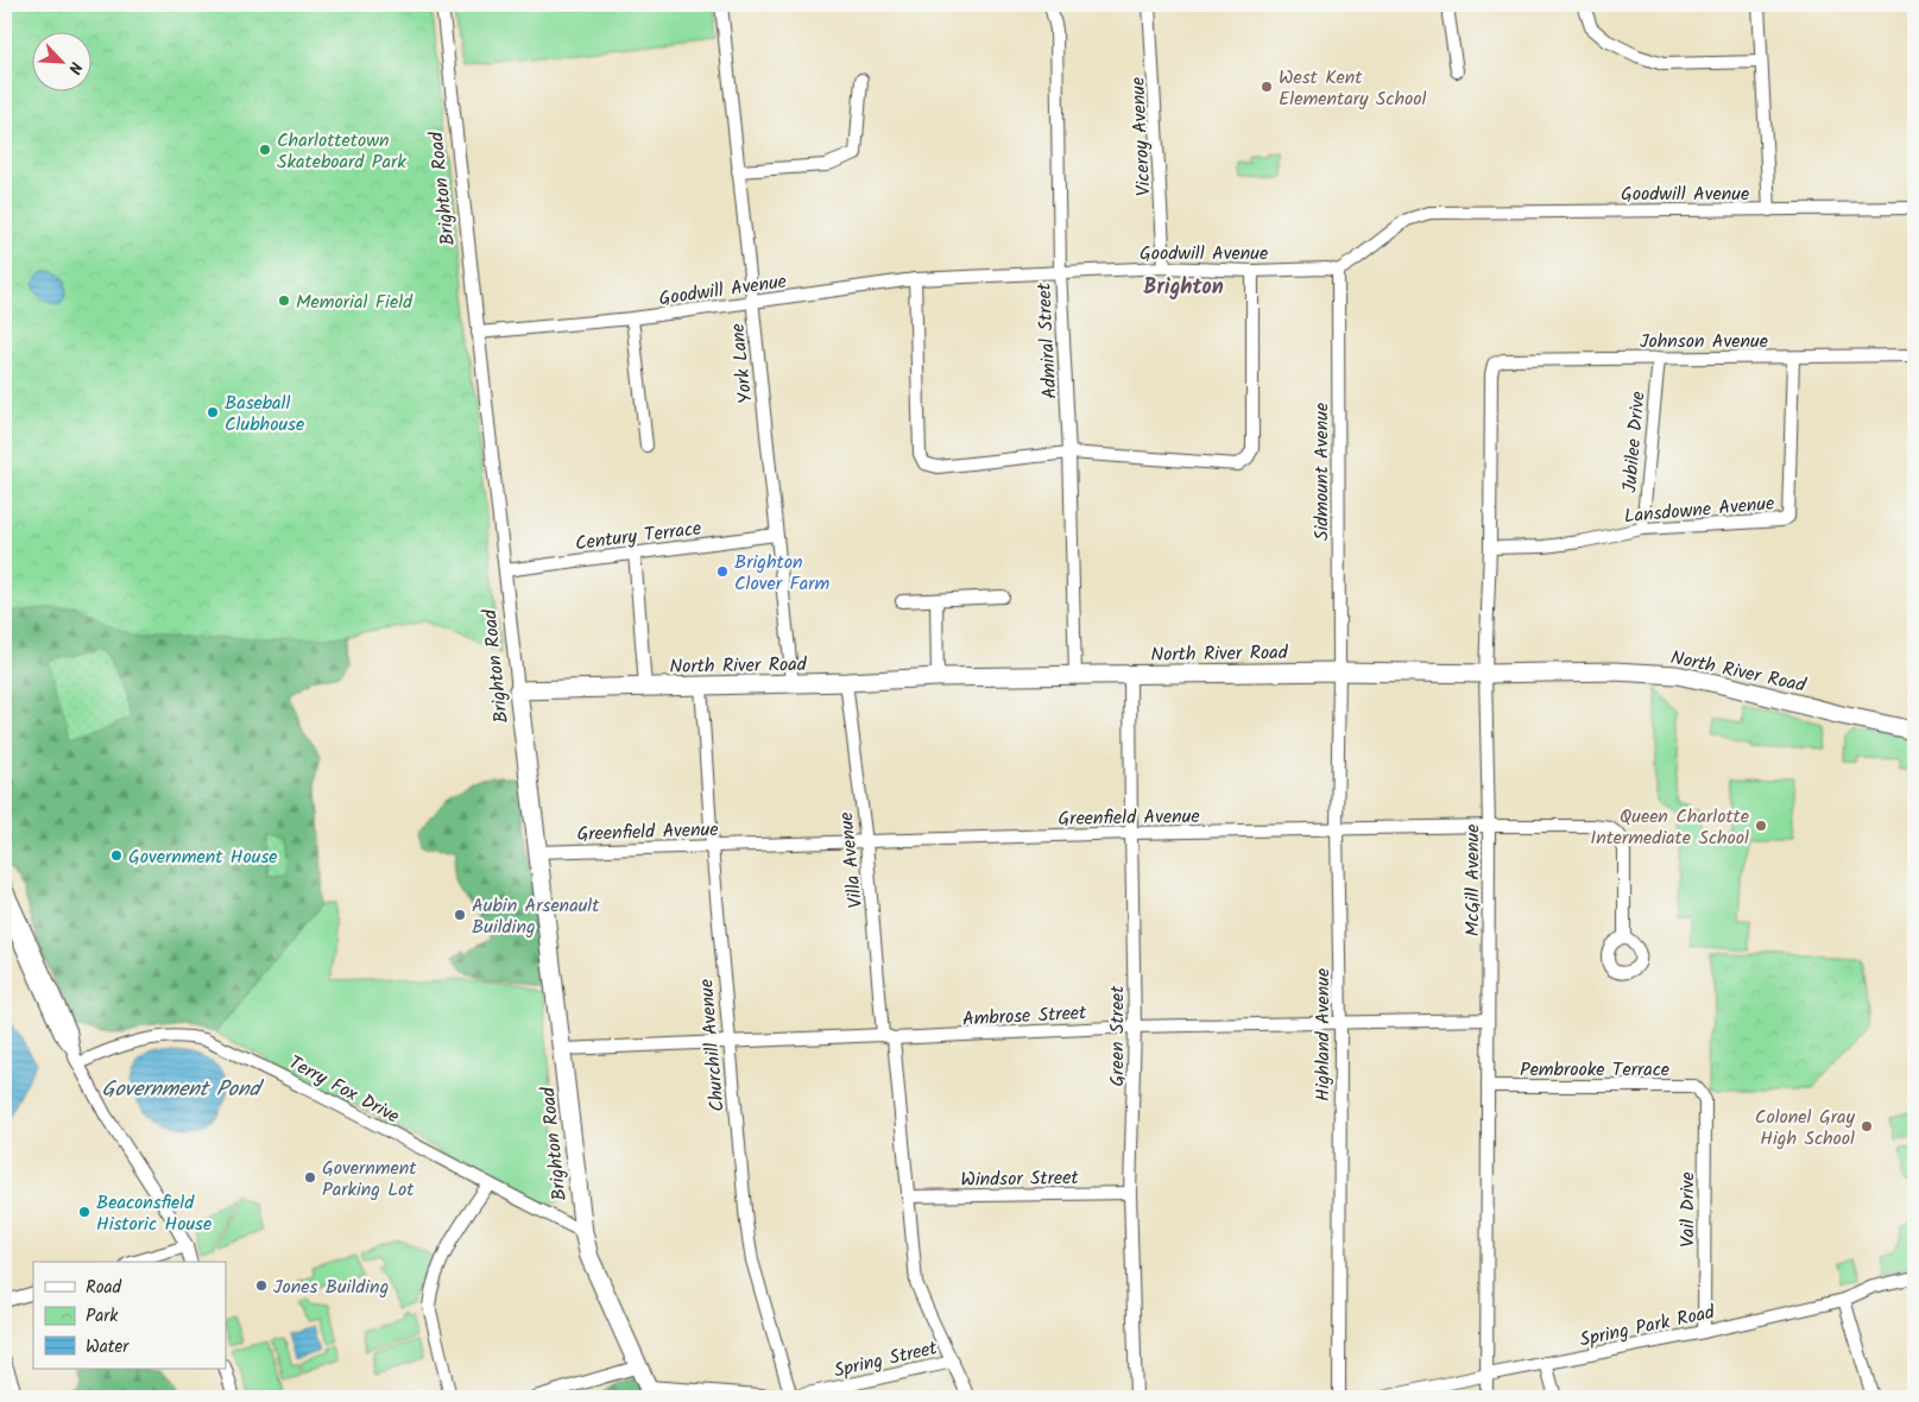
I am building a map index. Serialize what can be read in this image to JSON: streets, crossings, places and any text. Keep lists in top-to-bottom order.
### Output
{
  "streets": {
    "main road": ["Brighton Road", "North River Road"],
    "street": [
      "Viceroy Avenue",
      "Goodwill Avenue",
      "Johnson Avenue",
      "Admiral Street",
      "York Lane",
      "Jubilee Drive",
      "Sidmount Avenue",
      "Lansdowne Avenue",
      "Century Terrace",
      "Greenfield Avenue",
      "Villa Avenue",
      "McGill Avenue",
      "Ambrose Street",
      "Highland Avenue",
      "Green Street",
      "Churchill Avenue",
      "Pembrooke Terrace",
      "Terry Fox Drive",
      "Windsor Street",
      "Vail Drive",
      "Spring Park Road",
      "Spring Street"
    ]
  },
  "crossings": [
    ["Viceroy Avenue", "Goodwill Avenue"],
    ["Brighton Road", "Goodwill Avenue"],
    ["Brighton Road", "Century Terrace"],
    ["Brighton Road", "North River Road"],
    ["Brighton Road", "Greenfield Avenue"],
    ["Brighton Road", "Ambrose Street"],
    ["Brighton Road", "Terry Fox Drive"],
    ["Brighton Road", "Spring Street"],
    ["Goodwill Avenue", "Admiral Street"],
    ["Goodwill Avenue", "York Lane"],
    ["Goodwill Avenue", "Sidmount Avenue"],
    ["Johnson Avenue", "Jubilee Drive"],
    ["Johnson Avenue", "Lansdowne Avenue"],
    ["Johnson Avenue", "McGill Avenue"],
    ["Admiral Street", "North River Road"],
    ["York Lane", "Century Terrace"],
    ["York Lane", "North River Road"],
    ["Jubilee Drive", "Lansdowne Avenue"],
    ["Sidmount Avenue", "North River Road"],
    ["Sidmount Avenue", "Highland Avenue"],
    ["Lansdowne Avenue", "McGill Avenue"],
    ["North River Road", "Villa Avenue"],
    ["North River Road", "McGill Avenue"],
    ["North River Road", "Highland Avenue"],
    ["North River Road", "Green Street"],
    ["North River Road", "Churchill Avenue"],
    ["Greenfield Avenue", "Villa Avenue"],
    ["Greenfield Avenue", "McGill Avenue"],
    ["Greenfield Avenue", "Highland Avenue"],
    ["Greenfield Avenue", "Green Street"],
    ["Greenfield Avenue", "Churchill Avenue"],
    ["Villa Avenue", "Ambrose Street"],
    ["Villa Avenue", "Windsor Street"],
    ["Villa Avenue", "Spring Street"],
    ["McGill Avenue", "Ambrose Street"],
    ["McGill Avenue", "Pembrooke Terrace"],
    ["McGill Avenue", "Spring Park Road"],
    ["Ambrose Street", "Highland Avenue"],
    ["Ambrose Street", "Green Street"],
    ["Ambrose Street", "Churchill Avenue"],
    ["Green Street", "Windsor Street"],
    ["Churchill Avenue", "Spring Street"],
    ["Pembrooke Terrace", "Vail Drive"],
    ["Vail Drive", "Spring Park Road"]
  ],
  "districts": ["Brighton"],
  "water": ["Government Pond"],
  "places": [
    "West Kent Elementary School",
    "Charlottetown Skateboard Park",
    "Memorial Field",
    "Baseball Clubhouse",
    "Brighton Clover Farm",
    "Queen Charlotte Intermediate School",
    "Government House",
    "Aubin Arsenault Building",
    "Colonel Gray High School",
    "Government Parking Lot",
    "Beaconsfield Historic House",
    "Jones Building"
  ],
  "legend": ["Road", "Park", "Water"],
  "north": "bottom right"
}
